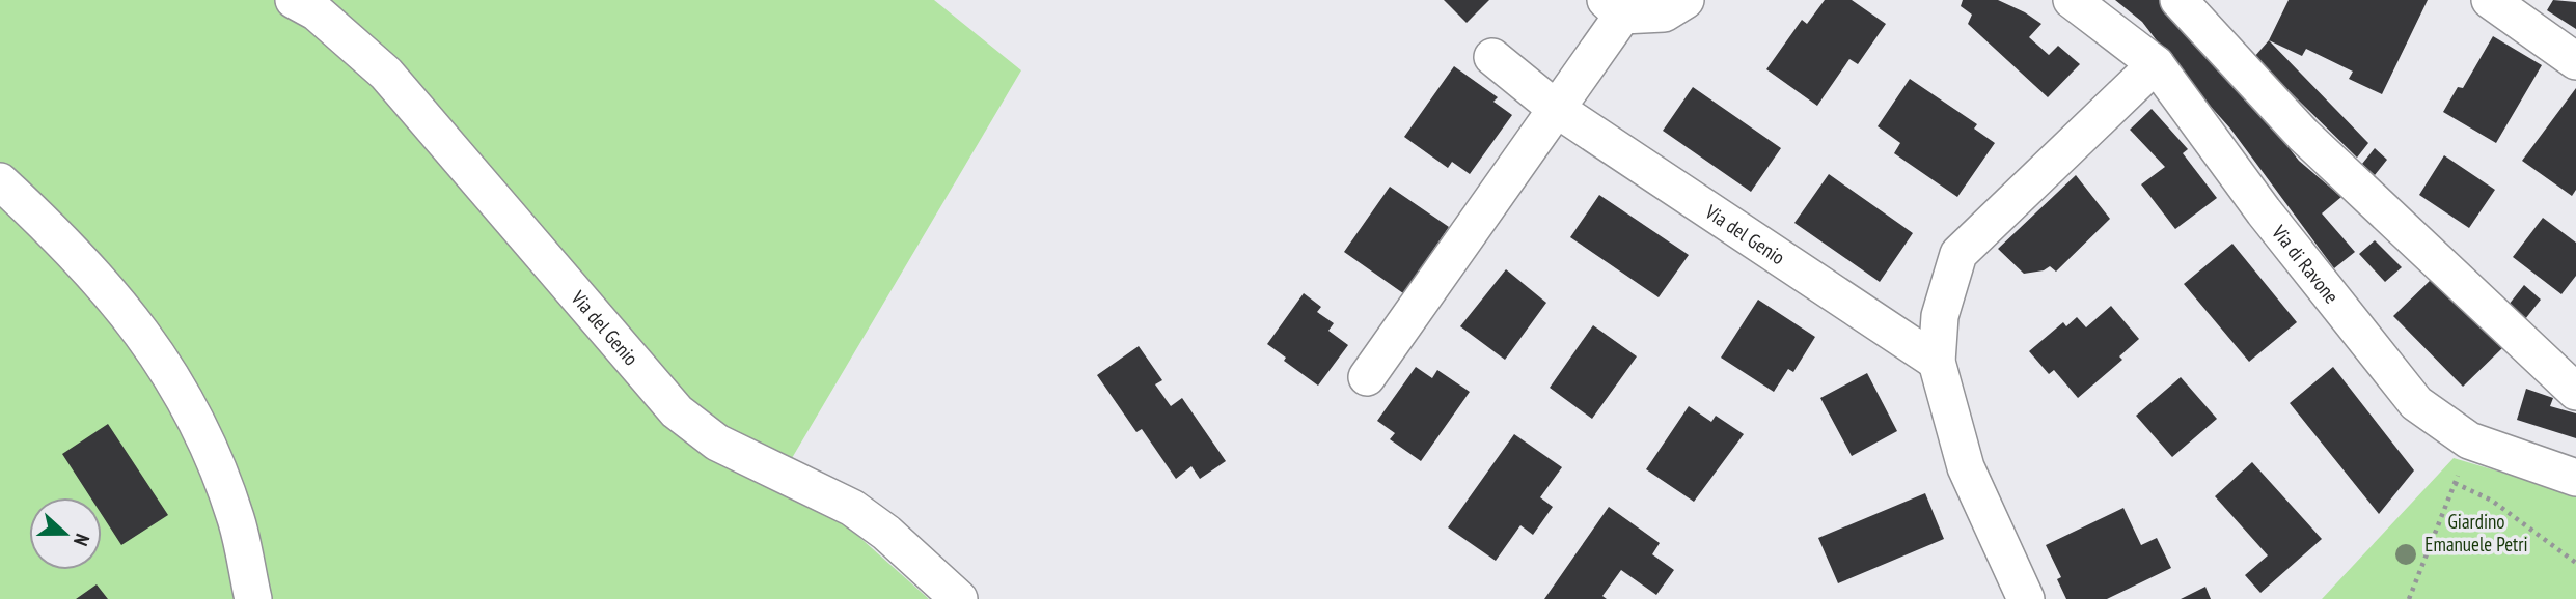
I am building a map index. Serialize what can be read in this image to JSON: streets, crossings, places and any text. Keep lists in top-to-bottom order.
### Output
{
  "streets": {
    "street": ["Via del Genio", "Via di Ravone"]
  },
  "parks": ["Giardino Emanuele Petri"],
  "north": "right"
}
